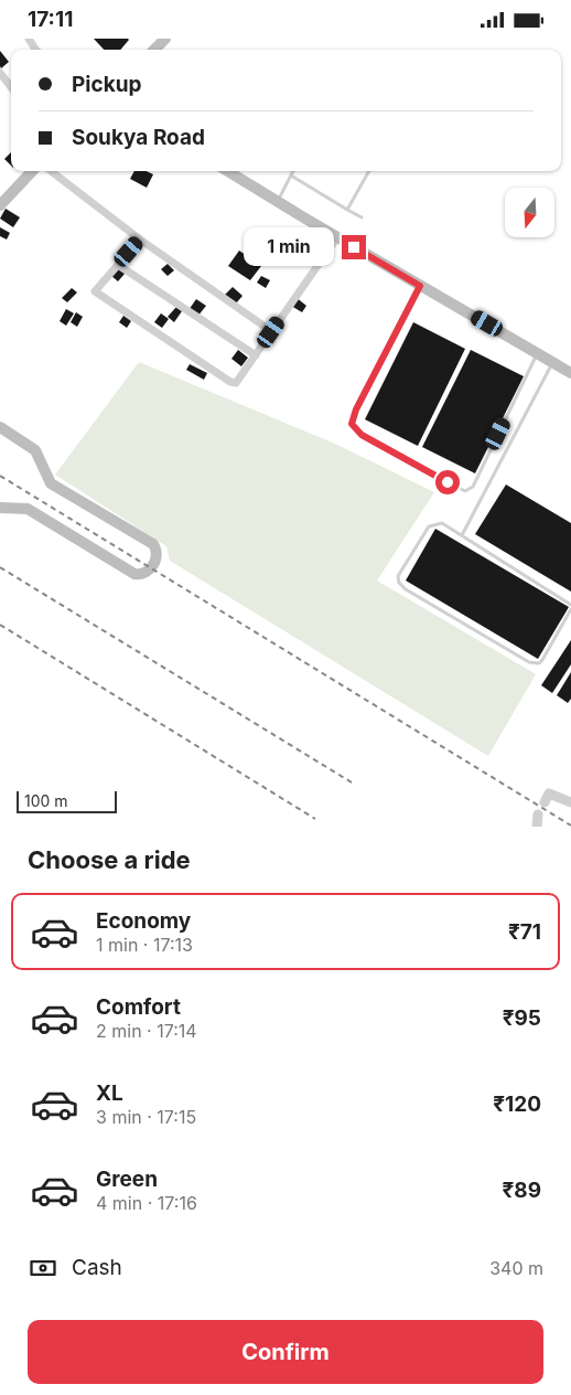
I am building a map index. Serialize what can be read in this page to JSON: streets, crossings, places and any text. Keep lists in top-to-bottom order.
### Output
{
  "scale_bar": "100 m",
  "north": "bottom",
  "page": {
    "status": "17:11",
    "banner": ["Pickup", "Soukya Road"],
    "bubble": "1 min",
    "scale": "100 m",
    "heading": "Choose a ride",
    "list": [
      {
        "name": "Economy",
        "note": "1 min · 17:13",
        "value": "₹71"
      },
      {
        "name": "Comfort",
        "note": "2 min · 17:14",
        "value": "₹95"
      },
      {
        "name": "XL",
        "note": "3 min · 17:15",
        "value": "₹120"
      },
      {
        "name": "Green",
        "note": "4 min · 17:16",
        "value": "₹89"
      }
    ],
    "pay": ["Cash", "340 m"],
    "buttons": "Confirm"
  }
}
